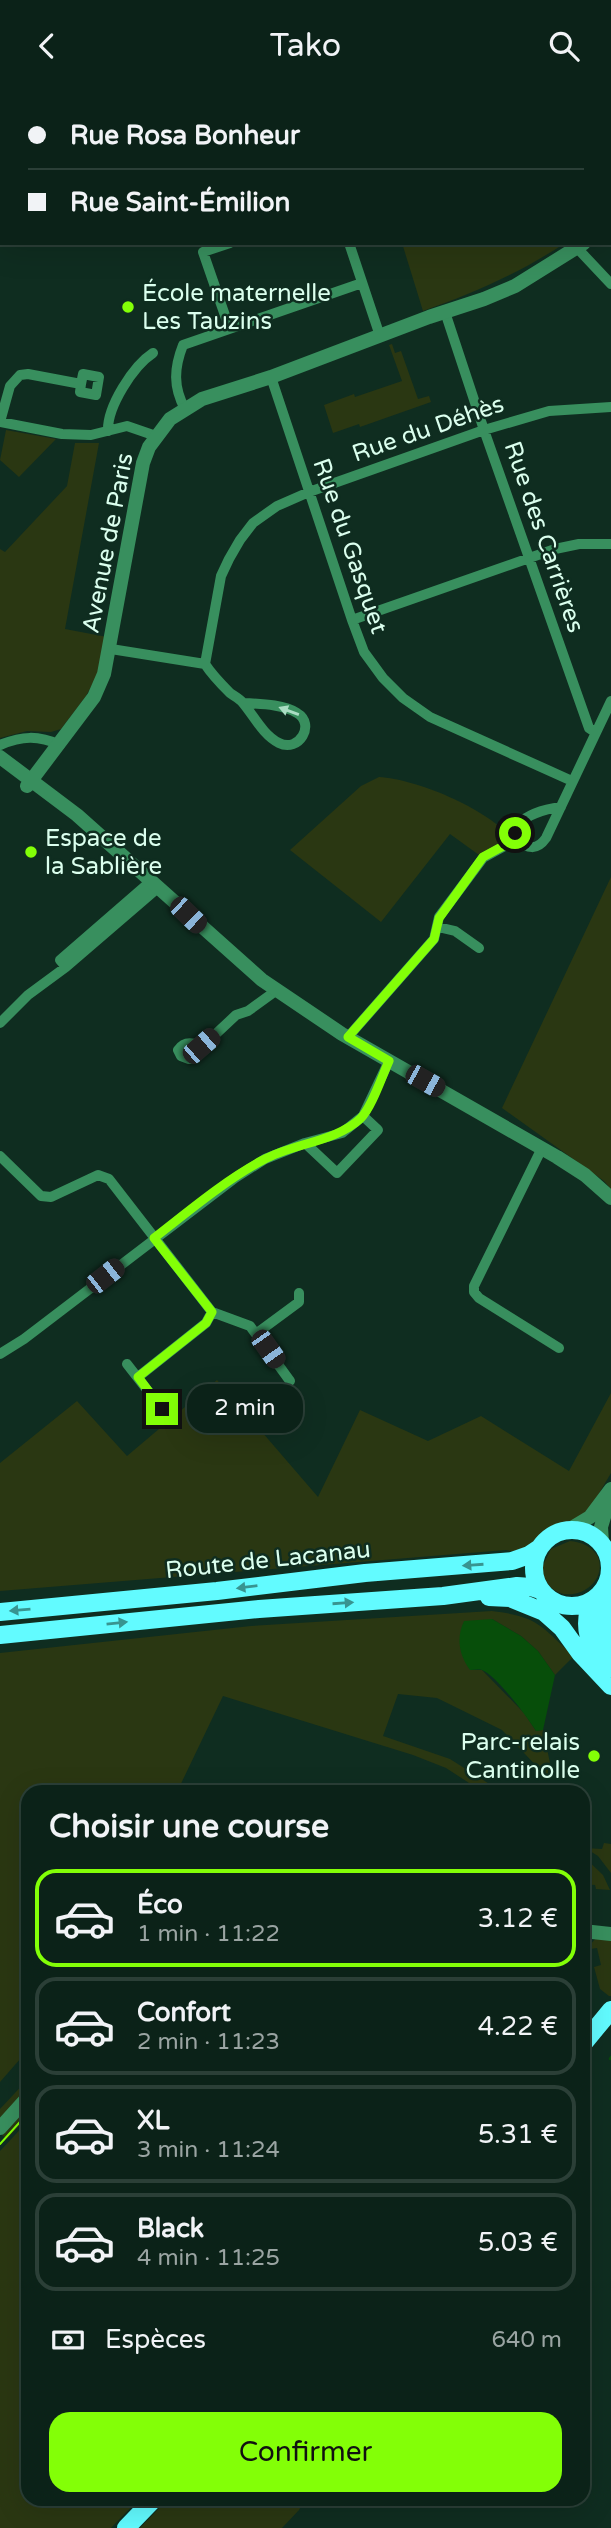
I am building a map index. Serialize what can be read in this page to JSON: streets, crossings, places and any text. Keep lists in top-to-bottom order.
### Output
{
  "streets": {
    "main road": ["Route de Lacanau"],
    "street": [
      "Rue du Déhès",
      "Rue des Carrières",
      "Avenue de Paris",
      "Rue du Gasquet"
    ]
  },
  "crossings": [
    ["Rue du Déhès", "Rue des Carrières"],
    ["Rue du Déhès", "Rue du Gasquet"],
    ["Rue des Carrières", "Avenue de Paris"],
    ["Avenue de Paris", "Rue du Gasquet"]
  ],
  "places": ["École maternelle Les Tauzins", "Espace de la Sablière", "Parc-relais Cantinolle"],
  "page": {
    "header": "Tako",
    "banner": ["Rue Rosa Bonheur", "Rue Saint-Émilion"],
    "bubble": "2 min",
    "heading": "Choisir une course",
    "list": [
      {
        "name": "Éco",
        "note": "1 min · 11:22",
        "value": "3.12 €"
      },
      {
        "name": "Confort",
        "note": "2 min · 11:23",
        "value": "4.22 €"
      },
      {
        "name": "XL",
        "note": "3 min · 11:24",
        "value": "5.31 €"
      },
      {
        "name": "Black",
        "note": "4 min · 11:25",
        "value": "5.03 €"
      }
    ],
    "pay": ["Espèces", "640 m"],
    "buttons": "Confirmer"
  }
}
